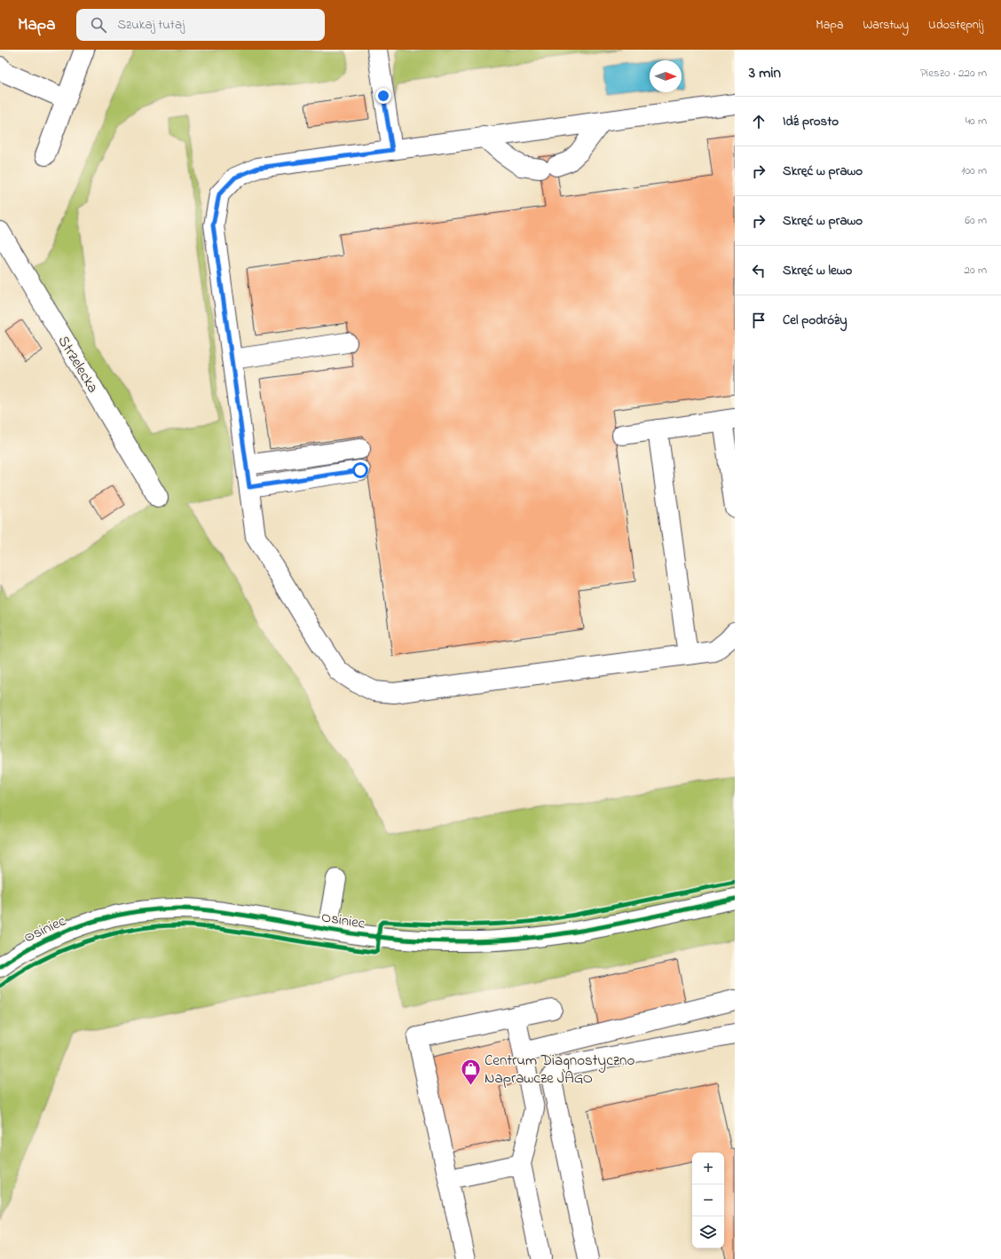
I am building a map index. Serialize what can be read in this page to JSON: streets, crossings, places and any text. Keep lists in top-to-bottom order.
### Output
{
  "streets": {
    "street": ["Strzelecka", "Osiniec"]
  },
  "places": {
    "shop": ["Centrum Diagnostyczno Naprawcze JAGO"]
  },
  "north": "right",
  "page": {
    "header": "Mapa",
    "search": "Szukaj tutaj",
    "nav": ["Mapa", "Warstwy", "Udostępnij"],
    "heading": ["3 min", "Pieszo · 220 m"],
    "list": [
      ["Idź prosto", "40 m"],
      ["Skręć w prawo", "100 m"],
      ["Skręć w prawo", "60 m"],
      ["Skręć w lewo", "20 m"],
      "Cel podróży"
    ],
    "map_buttons": ["+", "−"]
  }
}
